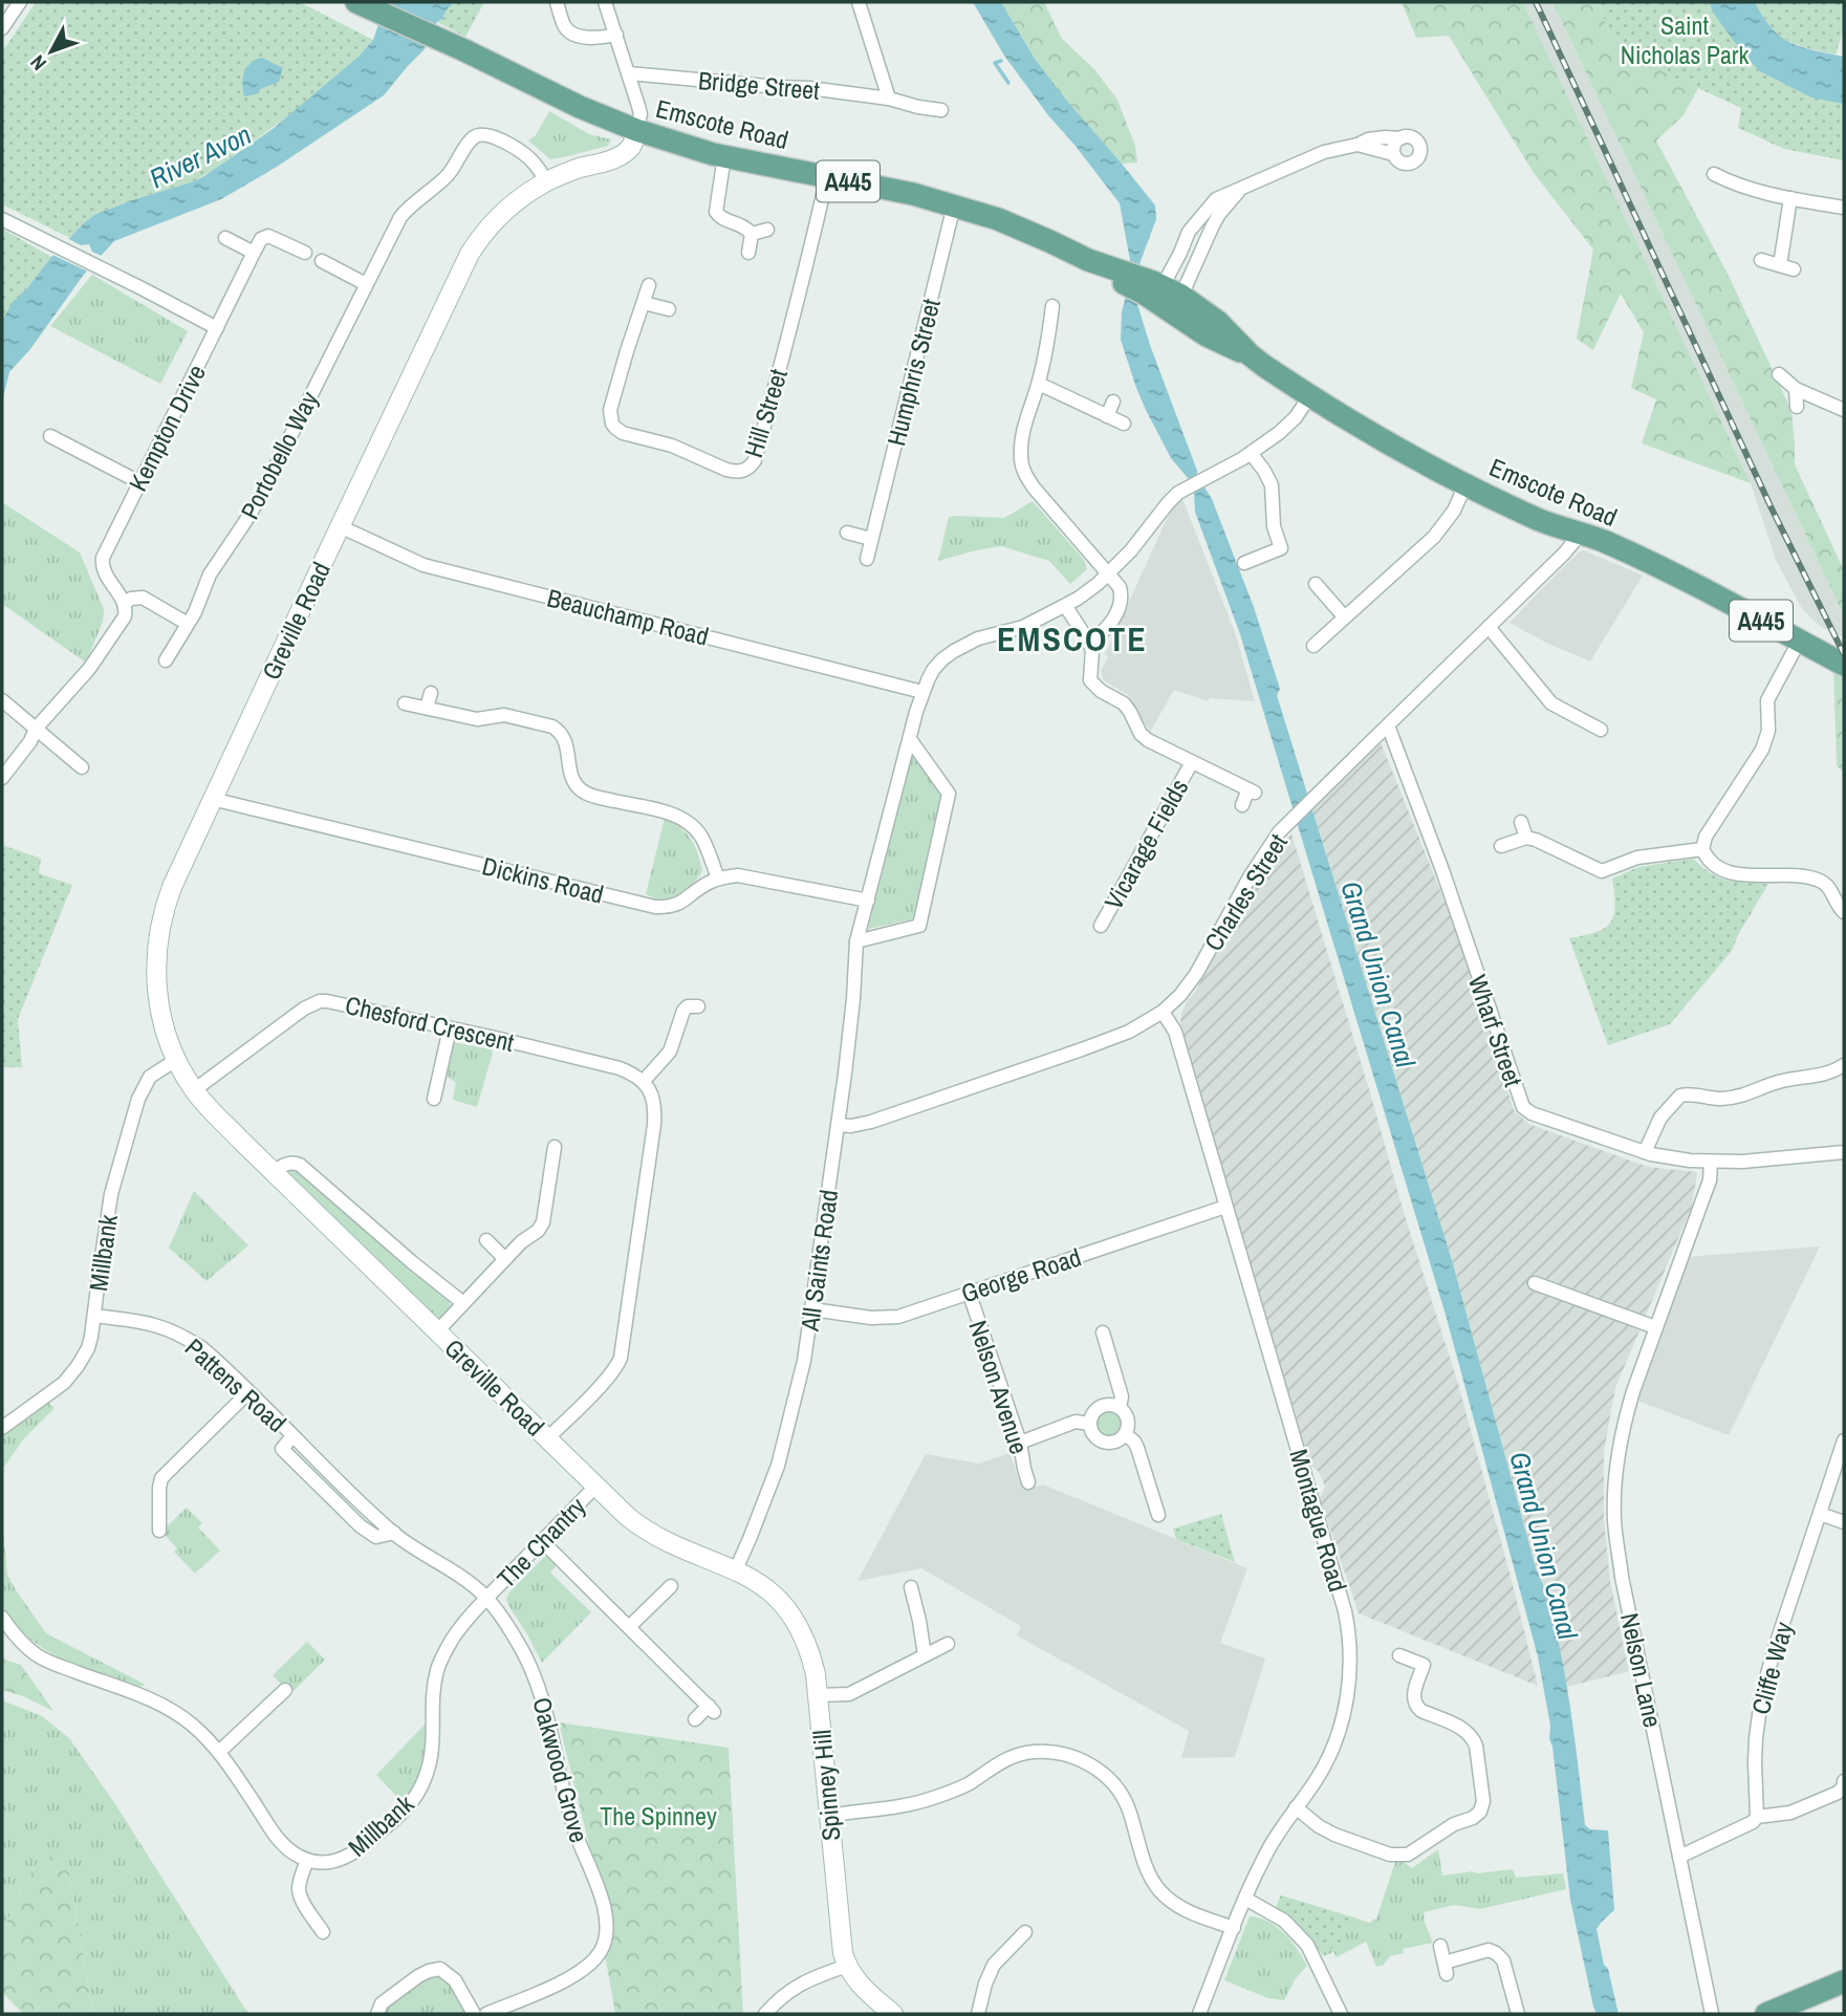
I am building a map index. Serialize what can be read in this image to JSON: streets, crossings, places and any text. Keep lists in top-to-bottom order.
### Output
{
  "streets": {
    "main road": ["Emscote Road", "A445"],
    "street": [
      "Bridge Street",
      "Humphris Street",
      "Hill Street",
      "Kempton Drive",
      "Portobello Way",
      "Beauchamp Road",
      "Greville Road",
      "Vicarage Fields",
      "Dickins Road",
      "Charles Street",
      "Chesford Crescent",
      "Wharf Street",
      "Millbank",
      "All Saints Road",
      "George Road",
      "Pattens Road",
      "Nelson Avenue",
      "Montague Road",
      "The Chantry",
      "Cliffe Way",
      "Nelson Lane",
      "Oakwood Grove",
      "Spinney Hill"
    ]
  },
  "crossings": [
    ["Emscote Road", "Humphris Street"],
    ["Emscote Road", "Hill Street"],
    ["Emscote Road", "Greville Road"],
    ["Emscote Road", "Charles Street"],
    ["Emscote Road", "All Saints Road"],
    ["Portobello Way", "Greville Road"],
    ["Beauchamp Road", "Greville Road"],
    ["Beauchamp Road", "All Saints Road"],
    ["Greville Road", "Dickins Road"],
    ["Greville Road", "Chesford Crescent"],
    ["Greville Road", "Millbank"],
    ["Greville Road", "All Saints Road"],
    ["Greville Road", "The Chantry"],
    ["Greville Road", "Spinney Hill"],
    ["Charles Street", "Wharf Street"],
    ["Charles Street", "All Saints Road"],
    ["Charles Street", "Montague Road"],
    ["Wharf Street", "Nelson Lane"],
    ["Millbank", "Pattens Road"],
    ["Millbank", "The Chantry"],
    ["Millbank", "Oakwood Grove"],
    ["All Saints Road", "George Road"],
    ["All Saints Road", "Spinney Hill"],
    ["George Road", "Nelson Avenue"],
    ["George Road", "Montague Road"],
    ["Pattens Road", "The Chantry"],
    ["Pattens Road", "Oakwood Grove"],
    ["The Chantry", "Oakwood Grove"]
  ],
  "districts": ["EMSCOTE"],
  "water": ["River Avon", "Grand Union Canal"],
  "parks": ["Saint Nicholas Park", "The Spinney"],
  "north": "bottom left"
}
